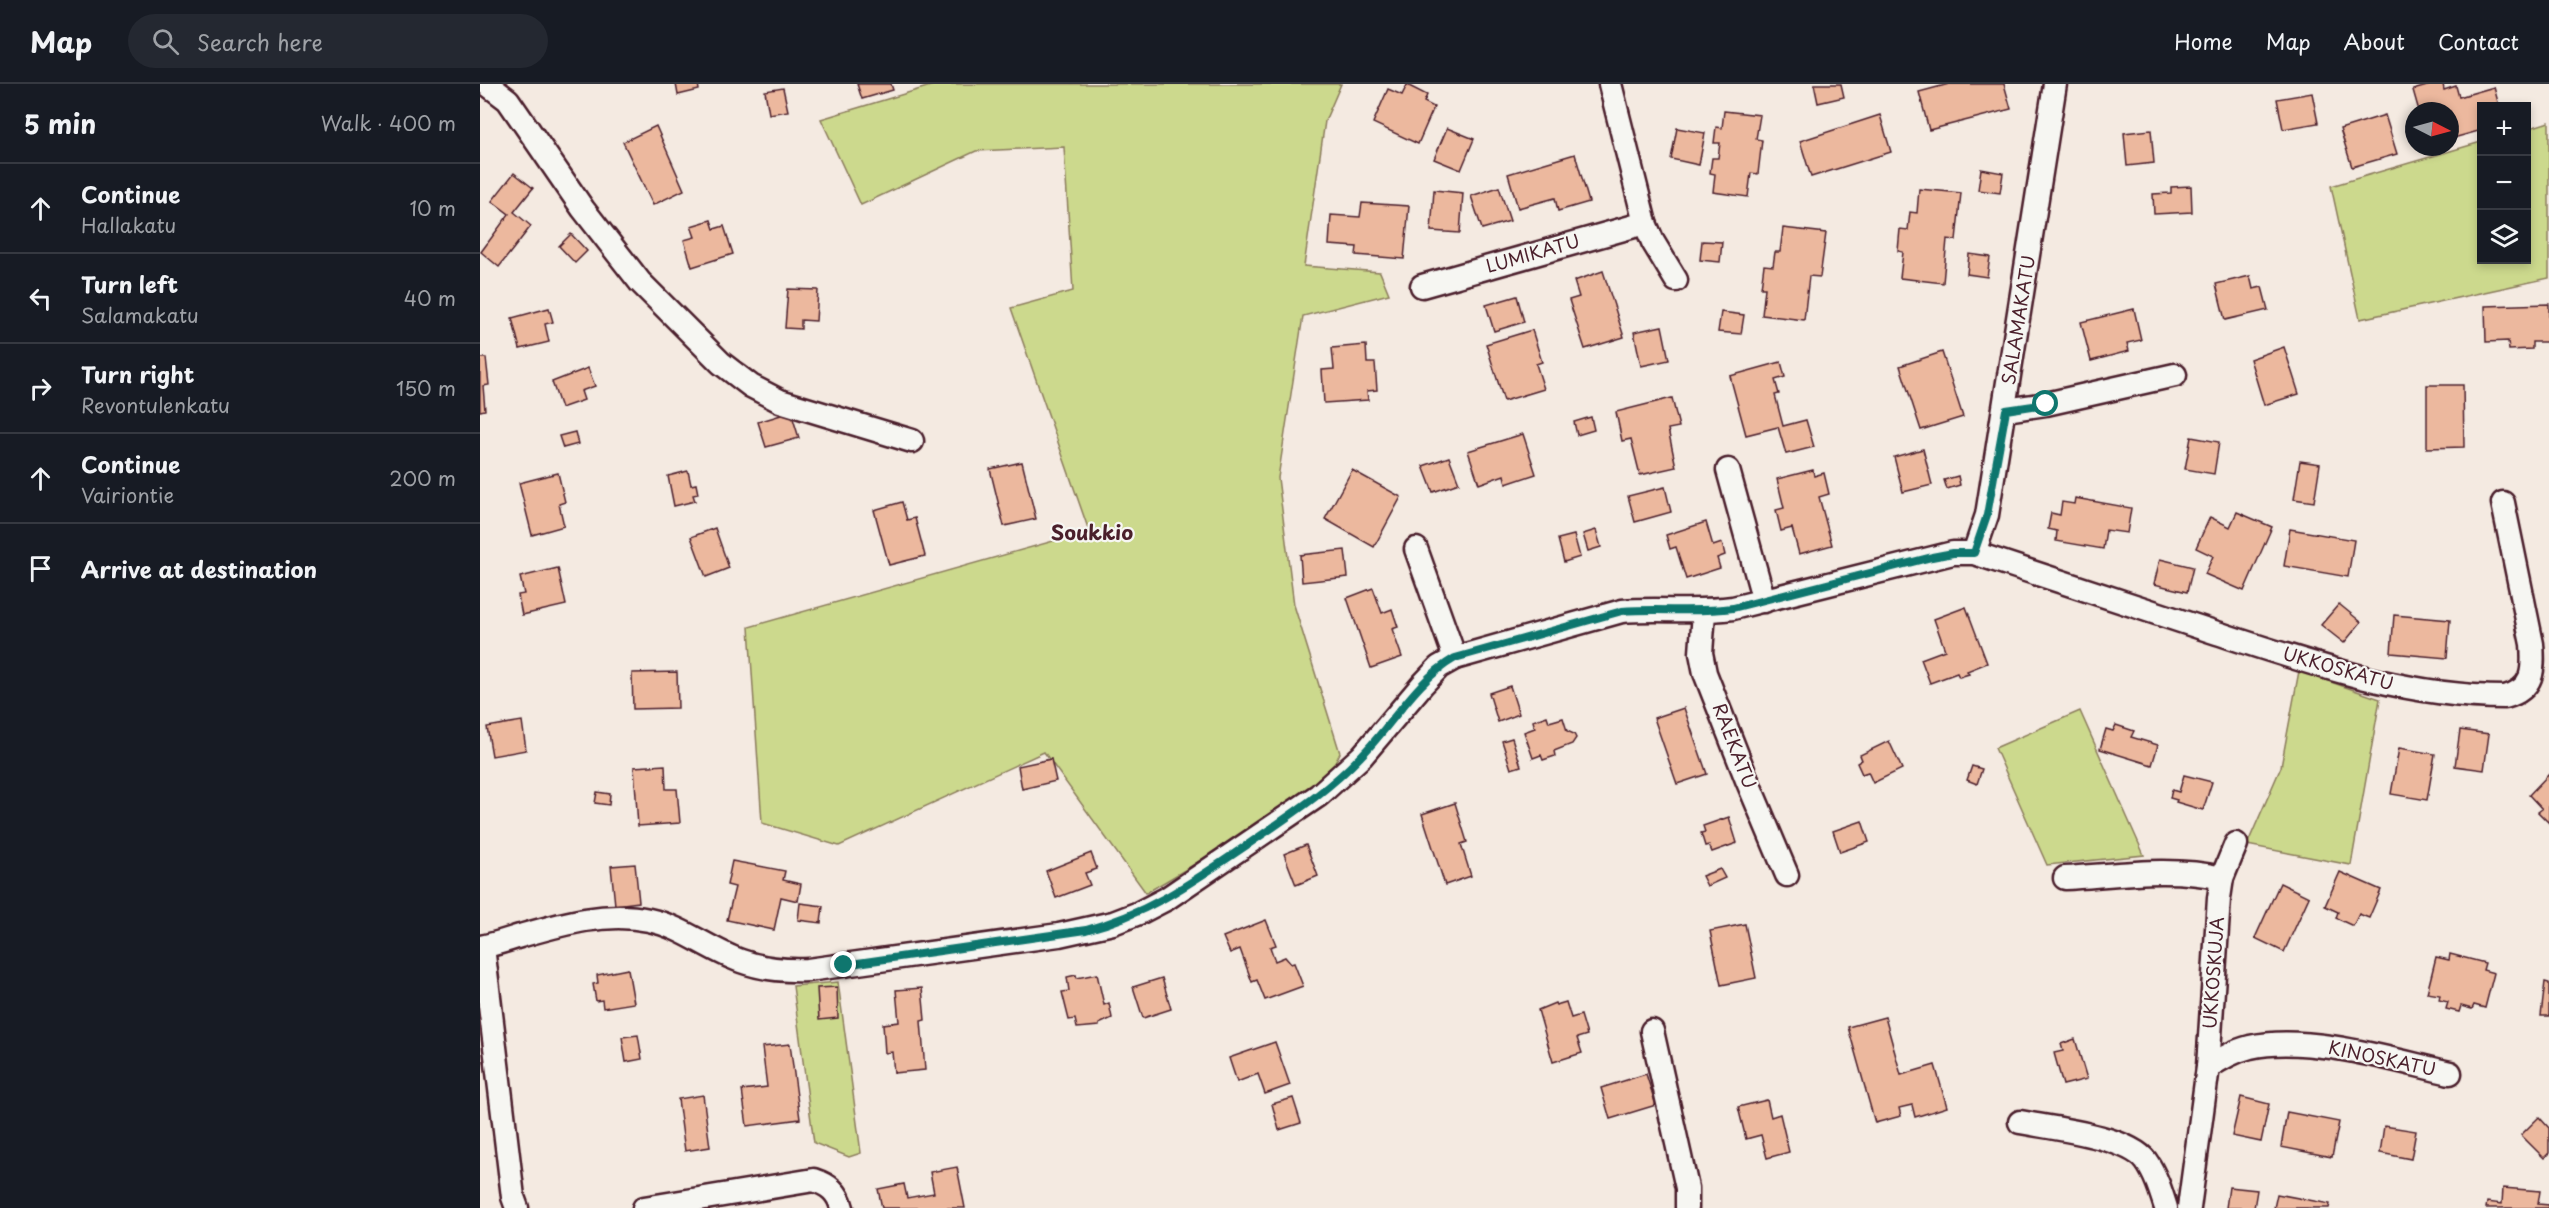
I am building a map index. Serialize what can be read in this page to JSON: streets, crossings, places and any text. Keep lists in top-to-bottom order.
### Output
{
  "streets": {
    "street": [
      "LUMIKATU",
      "SALAMAKATU",
      "UKKOSKATU",
      "RAEKATU",
      "UKKOSKUJA",
      "KINOSKATU"
    ]
  },
  "crossings": [
    ["SALAMAKATU", "UKKOSKATU"],
    ["UKKOSKUJA", "KINOSKATU"]
  ],
  "districts": ["Soukkio"],
  "north": "right",
  "page": {
    "header": "Map",
    "search": "Search here",
    "nav": [
      "Home",
      "Map",
      "About",
      "Contact"
    ],
    "heading": ["5 min", "Walk · 400 m"],
    "map_buttons": ["+", "−"],
    "list": [
      ["Continue", "Hallakatu", "10 m"],
      ["Turn left", "Salamakatu", "40 m"],
      ["Turn right", "Revontulenkatu", "150 m"],
      ["Continue", "Vairiontie", "200 m"],
      "Arrive at destination"
    ]
  }
}
